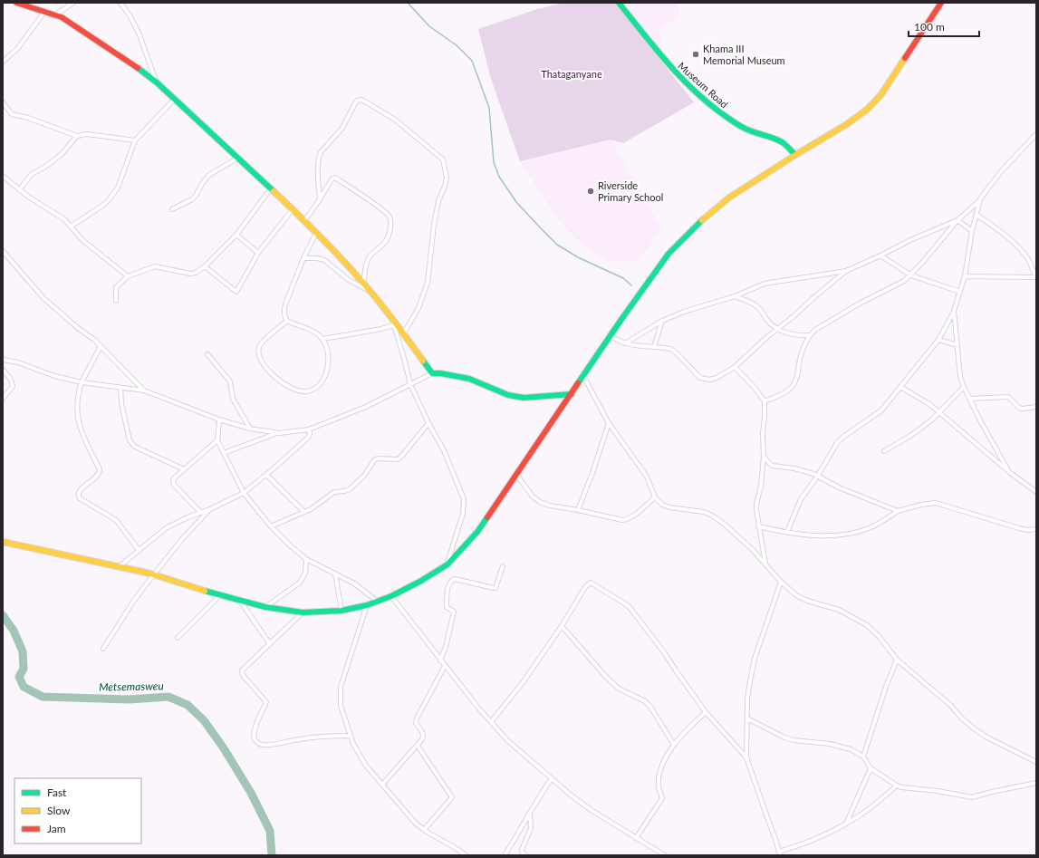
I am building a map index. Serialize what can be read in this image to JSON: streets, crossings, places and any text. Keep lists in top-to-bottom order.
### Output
{
  "streets": {
    "street": ["Museum Road"]
  },
  "water": ["Metsemasweu"],
  "parks": ["Thataganyane"],
  "places": ["Khama III Memorial Museum", "Riverside Primary School"],
  "legend": ["Fast", "Slow", "Jam"],
  "scale_bar": "100 m"
}
